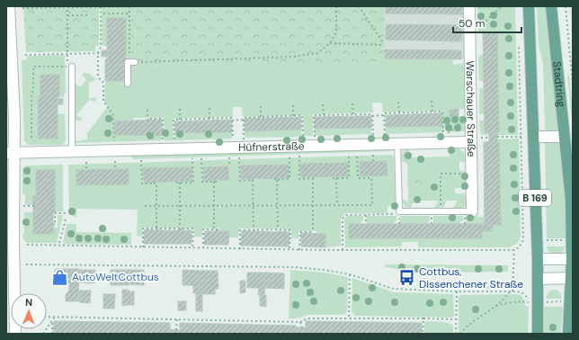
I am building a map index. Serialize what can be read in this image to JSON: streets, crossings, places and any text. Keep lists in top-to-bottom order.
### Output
{
  "streets": {
    "main road": ["Stadtring", "B 169"],
    "street": ["Warschauer Straße", "Hüfnerstraße"]
  },
  "crossings": [
    ["Warschauer Straße", "Hüfnerstraße"]
  ],
  "places": {
    "shop": ["AutoWeltCottbus"],
    "bus stop": ["Cottbus, Dissenchener Straße"]
  },
  "scale_bar": "50 m",
  "north": "top"
}
